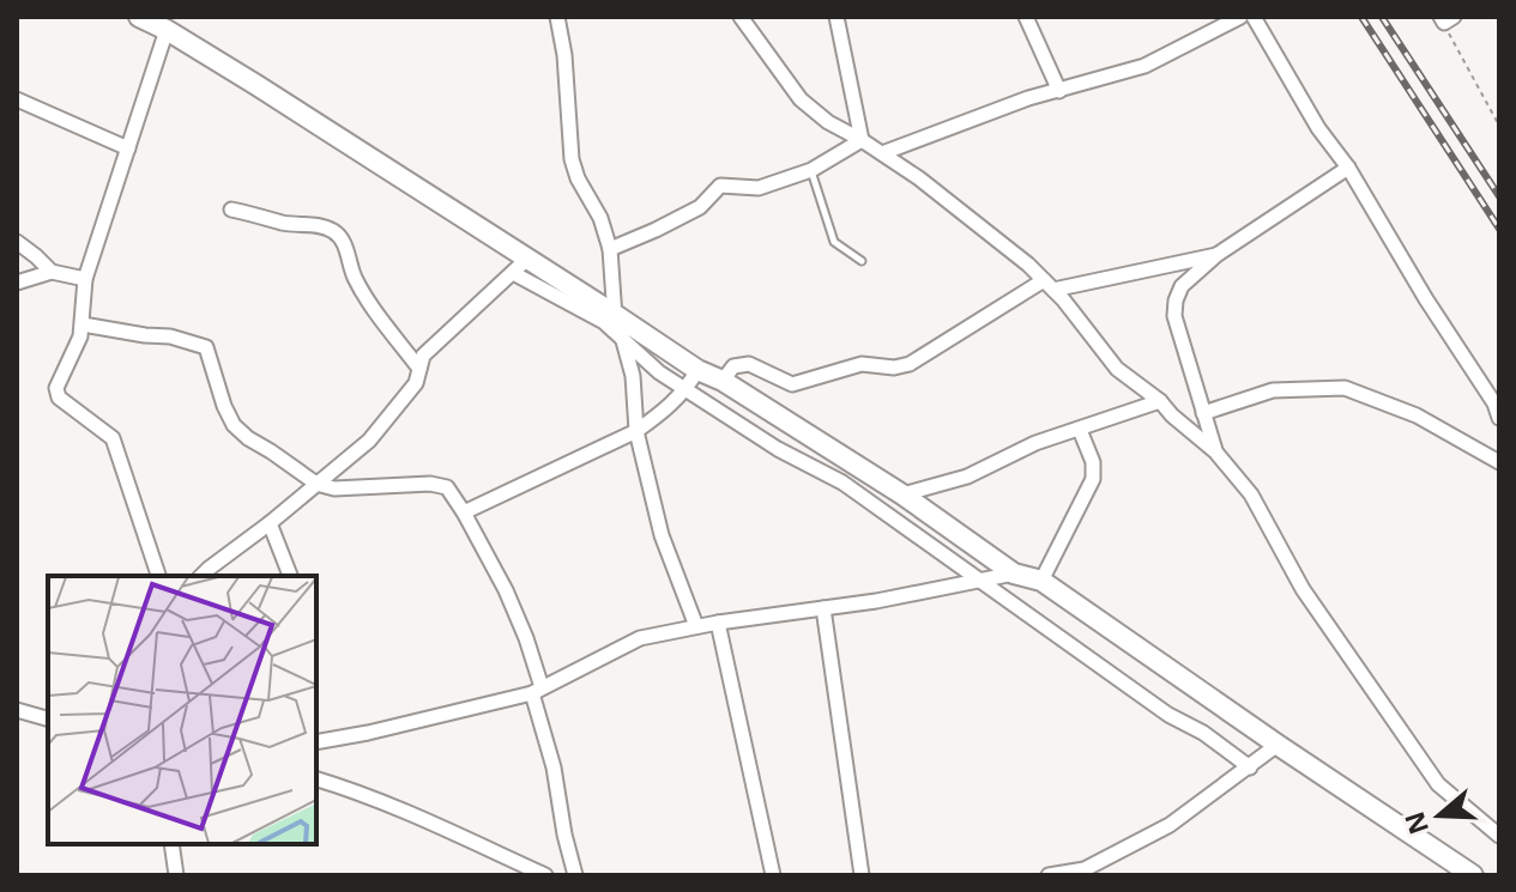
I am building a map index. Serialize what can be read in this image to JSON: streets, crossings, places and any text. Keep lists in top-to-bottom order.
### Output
{
  "north": "left"
}
